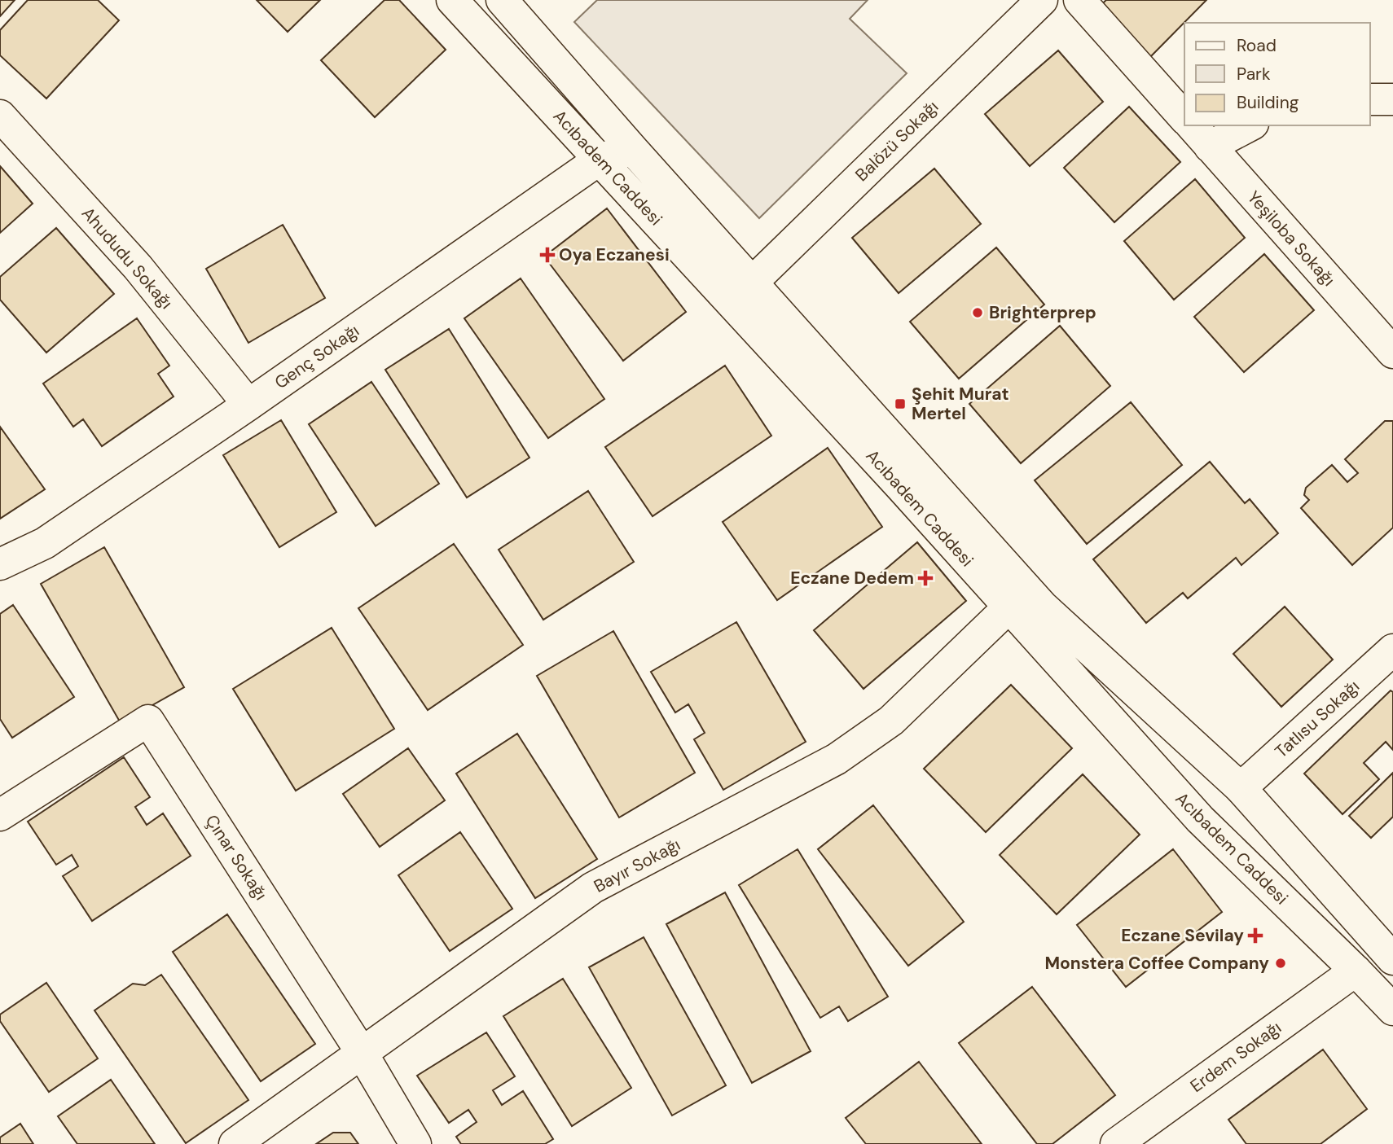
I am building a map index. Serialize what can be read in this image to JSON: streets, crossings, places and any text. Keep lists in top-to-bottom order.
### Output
{
  "streets": {
    "street": [
      "Balözü Sokağı",
      "Acıbadem Caddesi",
      "Yeşiloba Sokağı",
      "Ahududu Sokağı",
      "Genç Sokağı",
      "Tatlısu Sokağı",
      "Çınar Sokağı",
      "Bayır Sokağı",
      "Erdem Sokağı"
    ]
  },
  "crossings": [
    ["Balözü Sokağı", "Acıbadem Caddesi"],
    ["Acıbadem Caddesi", "Genç Sokağı"],
    ["Acıbadem Caddesi", "Tatlısu Sokağı"],
    ["Acıbadem Caddesi", "Bayır Sokağı"],
    ["Acıbadem Caddesi", "Erdem Sokağı"],
    ["Ahududu Sokağı", "Genç Sokağı"],
    ["Çınar Sokağı", "Bayır Sokağı"]
  ],
  "places": {
    "health": ["Oya Eczanesi", "Eczane Dedem", "Eczane Sevilay"],
    "other": ["Brighterprep", "Monstera Coffee Company"],
    "transit": ["Şehit Murat Mertel"]
  },
  "legend": ["Road", "Park", "Building"]
}
